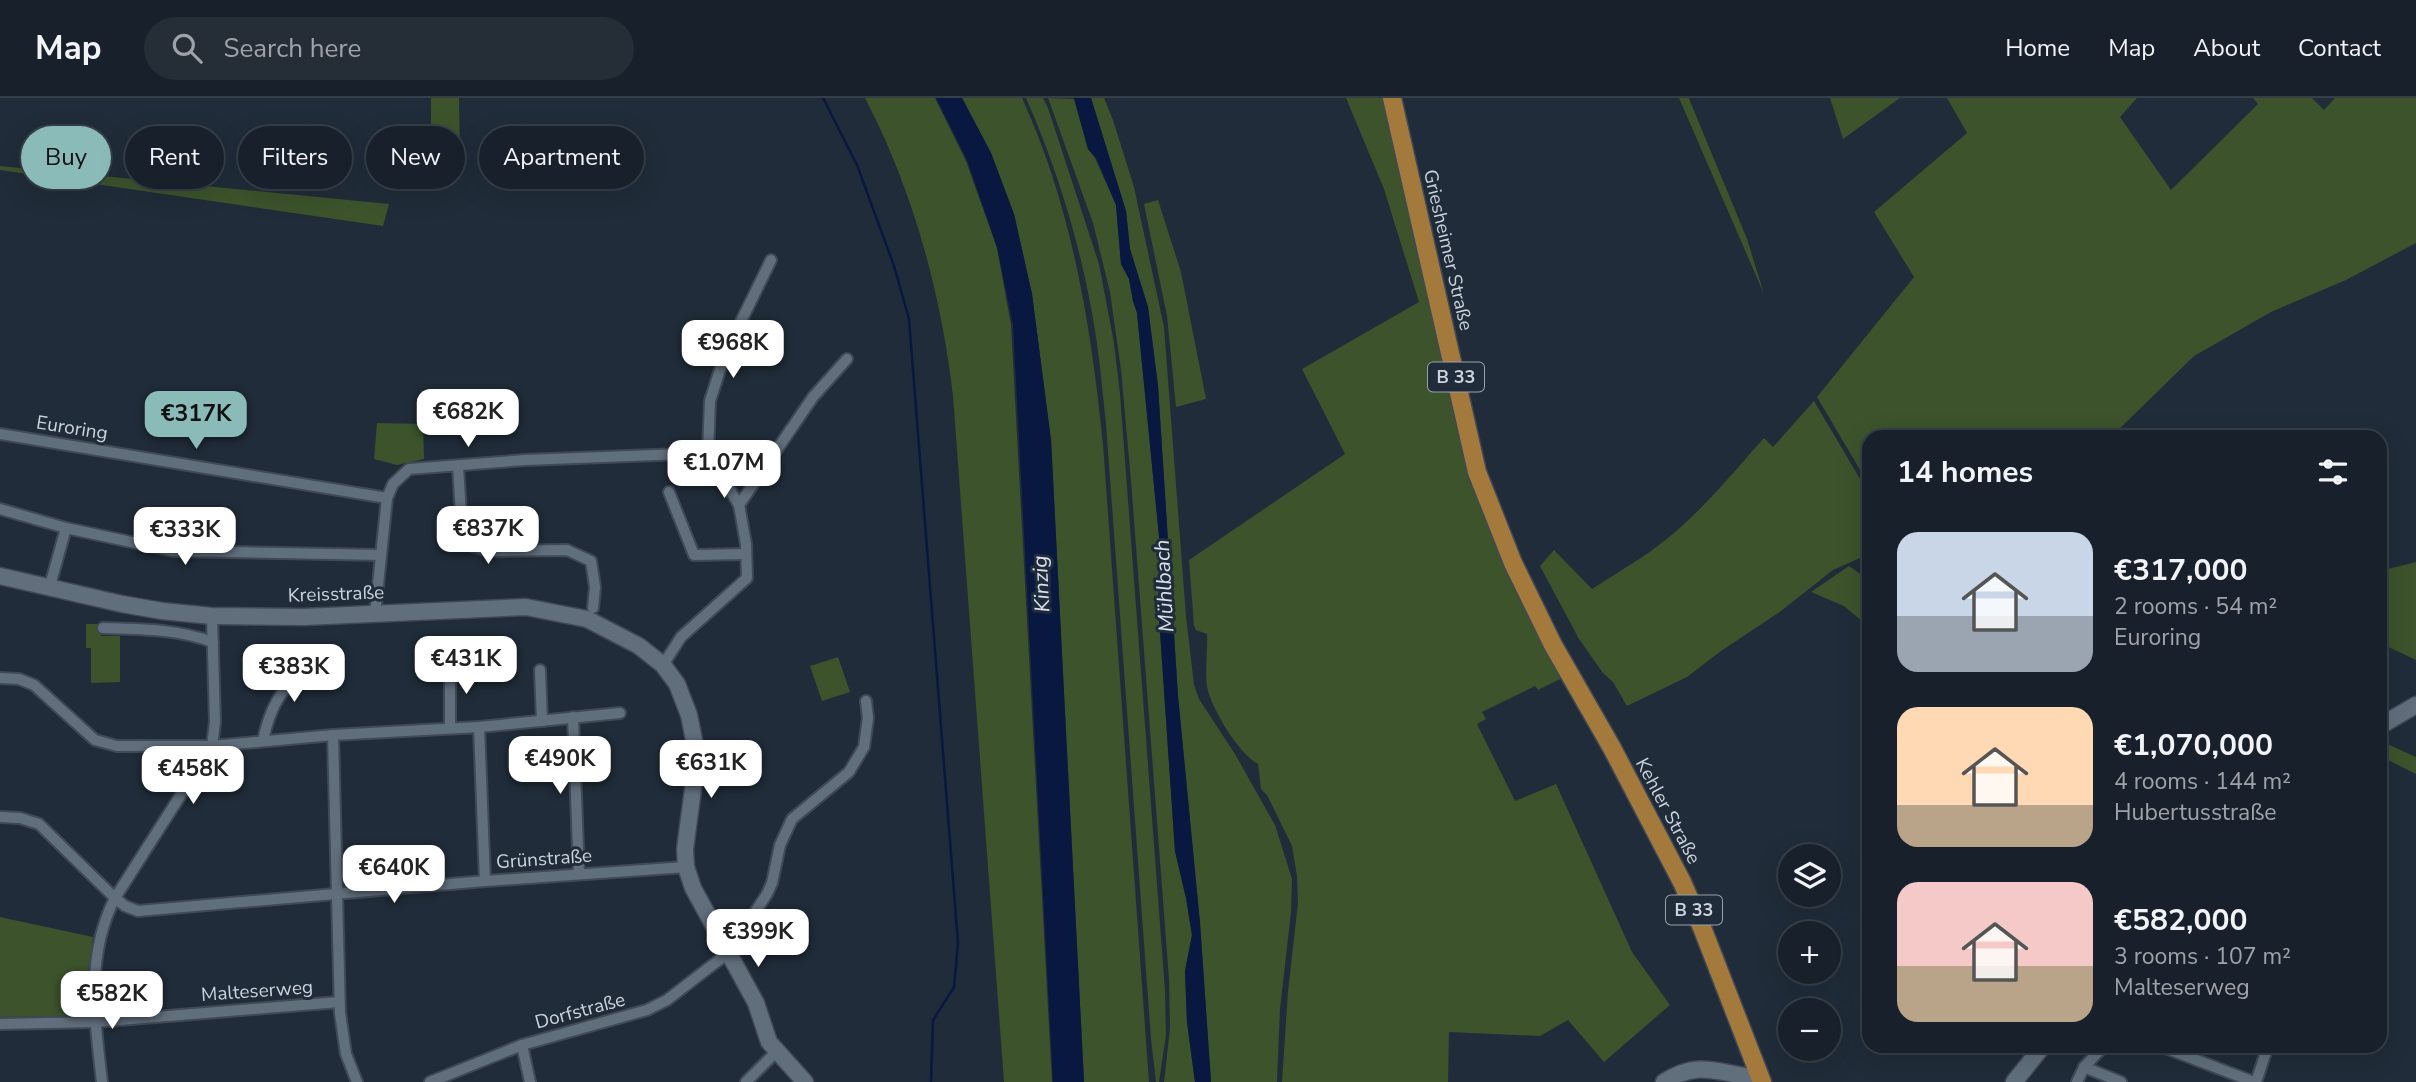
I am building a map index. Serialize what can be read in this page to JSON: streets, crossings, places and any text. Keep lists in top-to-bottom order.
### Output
{
  "streets": {
    "main road": ["Griesheimer Straße", "B 33", "Kehler Straße"],
    "street": [
      "Euroring",
      "Kreisstraße",
      "Grünstraße",
      "Malteserweg",
      "Dorfstraße"
    ]
  },
  "crossings": [
    ["Griesheimer Straße", "Kehler Straße"],
    ["Kreisstraße", "Grünstraße"]
  ],
  "water": ["Kinzig", "Mühlbach"],
  "page": {
    "header": "Map",
    "search": "Search here",
    "nav": [
      "Home",
      "Map",
      "About",
      "Contact"
    ],
    "chip": [
      "Buy",
      "Rent",
      "Filters",
      "New",
      "Apartment"
    ],
    "price": [
      "€968K",
      "€682K",
      "€317K",
      "€1.07M",
      "€837K",
      "€333K",
      "€431K",
      "€383K",
      "€490K",
      "€631K",
      "€458K",
      "€640K",
      "€399K",
      "€582K"
    ],
    "heading": "14 homes",
    "list": [
      {
        "name": "€317,000",
        "note": "2 rooms · 54 m² · Euroring"
      },
      {
        "name": "€1,070,000",
        "note": "4 rooms · 144 m² · Hubertusstraße"
      },
      {
        "name": "€582,000",
        "note": "3 rooms · 107 m² · Malteserweg"
      }
    ],
    "map_buttons": ["+", "−"]
  }
}
